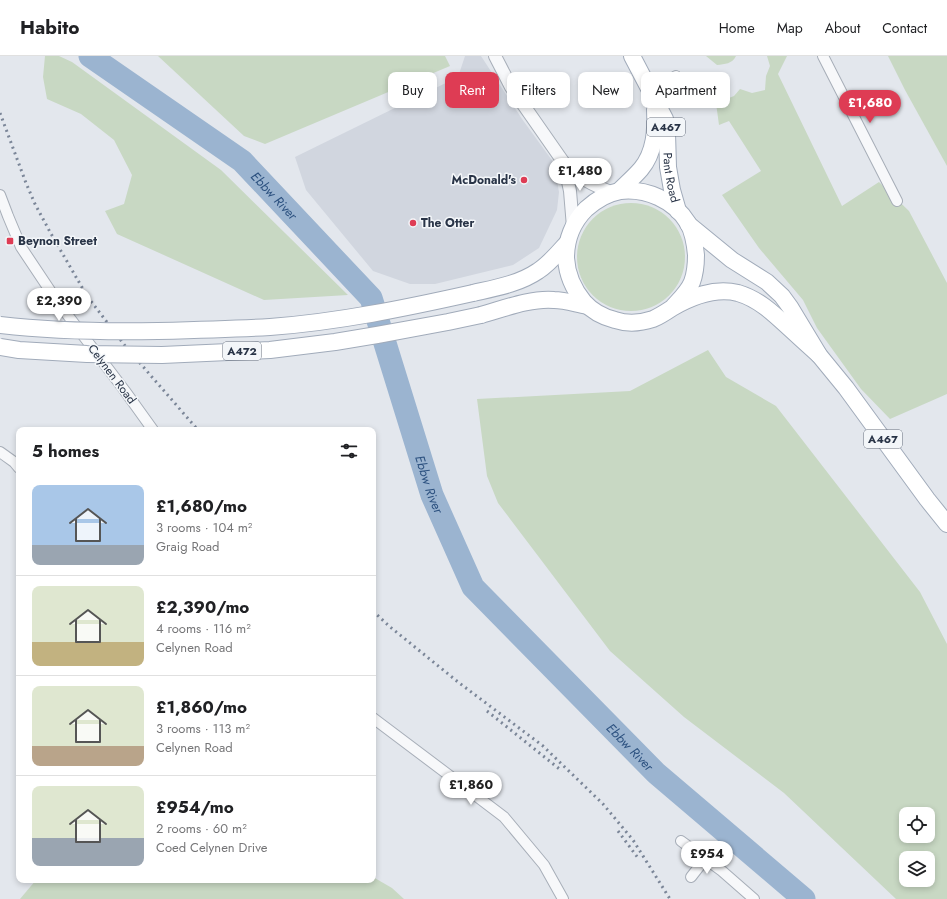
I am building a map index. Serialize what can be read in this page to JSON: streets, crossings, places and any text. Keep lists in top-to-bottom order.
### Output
{
  "streets": {
    "main road": ["A467", "Pant Road", "A472"],
    "street": ["Celynen Road"]
  },
  "crossings": [
    ["A467", "Pant Road"],
    ["A467", "A472"],
    ["Pant Road", "A472"]
  ],
  "water": ["Ebbw River"],
  "places": {
    "other": ["McDonald's", "The Otter"],
    "transit": ["Beynon Street"]
  },
  "page": {
    "header": "Habito",
    "nav": [
      "Home",
      "Map",
      "About",
      "Contact"
    ],
    "chip": [
      "Buy",
      "Rent",
      "Filters",
      "New",
      "Apartment"
    ],
    "price": [
      "£1,680",
      "£1,480",
      "£2,390",
      "£1,860",
      "£954"
    ],
    "heading": "5 homes",
    "list": [
      {
        "name": "£1,680/mo",
        "note": "3 rooms · 104 m² · Graig Road"
      },
      {
        "name": "£2,390/mo",
        "note": "4 rooms · 116 m² · Celynen Road"
      },
      {
        "name": "£1,860/mo",
        "note": "3 rooms · 113 m² · Celynen Road"
      },
      {
        "name": "£954/mo",
        "note": "2 rooms · 60 m² · Coed Celynen Drive"
      }
    ]
  }
}
